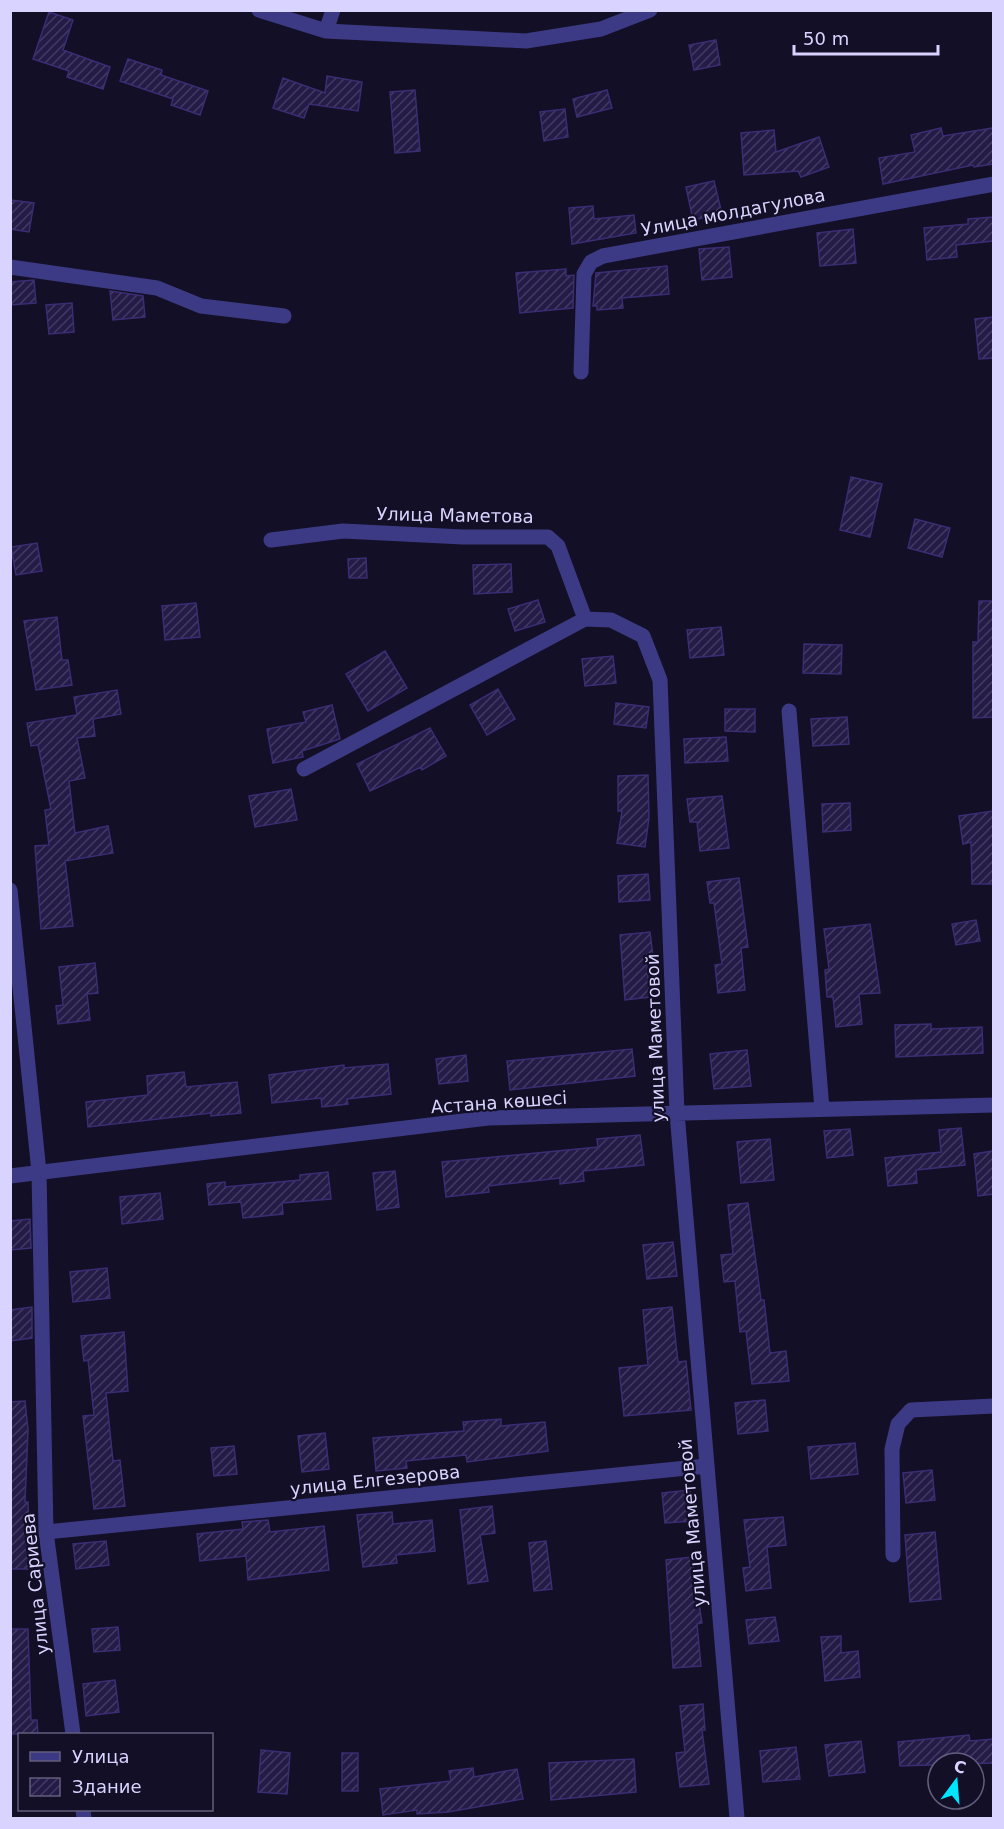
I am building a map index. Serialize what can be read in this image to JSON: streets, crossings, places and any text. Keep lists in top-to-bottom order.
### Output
{
  "streets": {
    "street": [
      "Улица молдагулова",
      "Улица Маметова",
      "улица Маметовой",
      "Астана көшесі",
      "улица Елгезерова",
      "улица Сариева"
    ]
  },
  "crossings": [
    ["Улица Маметова", "улица Маметовой"],
    ["улица Маметовой", "Астана көшесі"],
    ["улица Маметовой", "улица Елгезерова"],
    ["Астана көшесі", "улица Сариева"],
    ["улица Елгезерова", "улица Сариева"]
  ],
  "legend": ["Улица", "Здание"],
  "scale_bar": "50 m",
  "north": "top"
}
